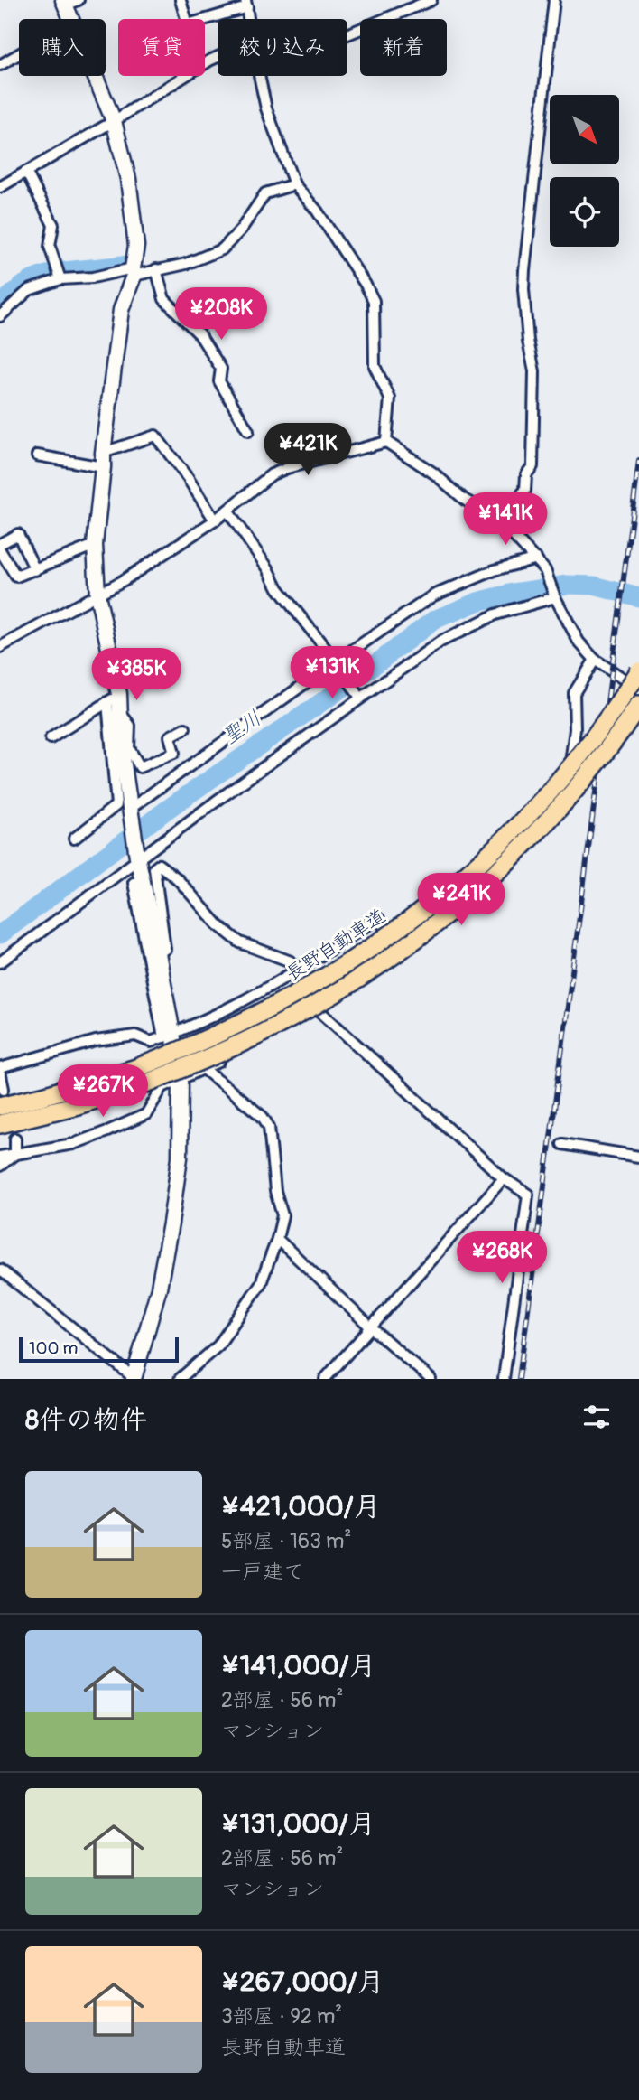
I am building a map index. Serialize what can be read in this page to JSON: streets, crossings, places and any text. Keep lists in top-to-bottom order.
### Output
{
  "streets": {
    "highway": ["長野自動車道"]
  },
  "water": ["聖川"],
  "scale_bar": "100 m",
  "north": "bottom right",
  "page": {
    "chip": [
      "購入",
      "賃貸",
      "絞り込み",
      "新着"
    ],
    "price": [
      "¥208K",
      "¥421K",
      "¥141K",
      "¥131K",
      "¥385K",
      "¥241K",
      "¥267K",
      "¥268K"
    ],
    "scale": "100 m",
    "heading": "8件の物件",
    "list": [
      {
        "name": "¥421,000/月",
        "note": "5部屋 · 163 m² · 一戸建て"
      },
      {
        "name": "¥141,000/月",
        "note": "2部屋 · 56 m² · マンション"
      },
      {
        "name": "¥131,000/月",
        "note": "2部屋 · 56 m² · マンション"
      },
      {
        "name": "¥267,000/月",
        "note": "3部屋 · 92 m² · 長野自動車道"
      }
    ]
  }
}
